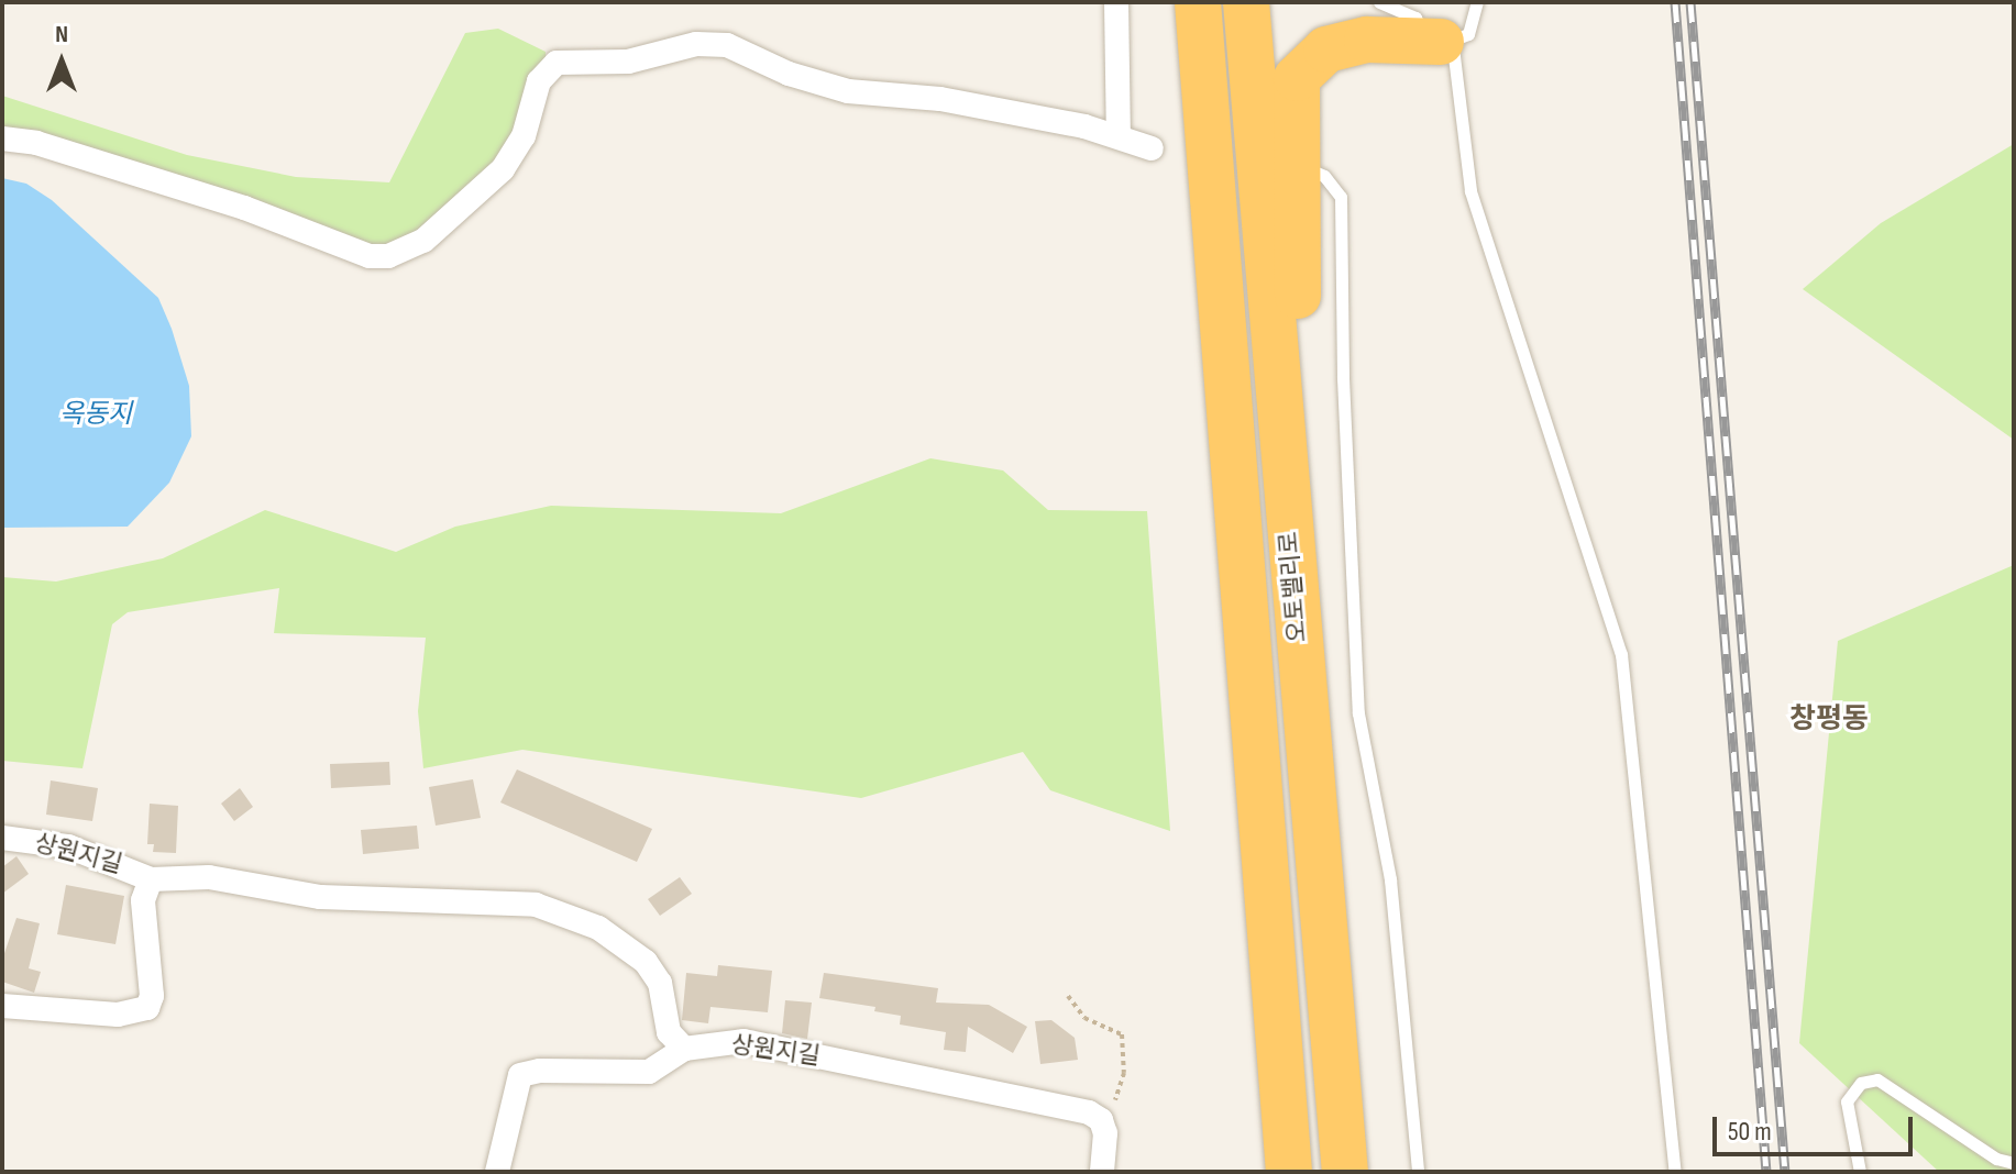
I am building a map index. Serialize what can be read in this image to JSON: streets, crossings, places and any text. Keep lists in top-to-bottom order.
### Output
{
  "streets": {
    "highway": ["오토밸리로"],
    "street": ["상원지길"]
  },
  "districts": ["창평동"],
  "water": ["옥동지"],
  "scale_bar": "50 m",
  "north": "top"
}
